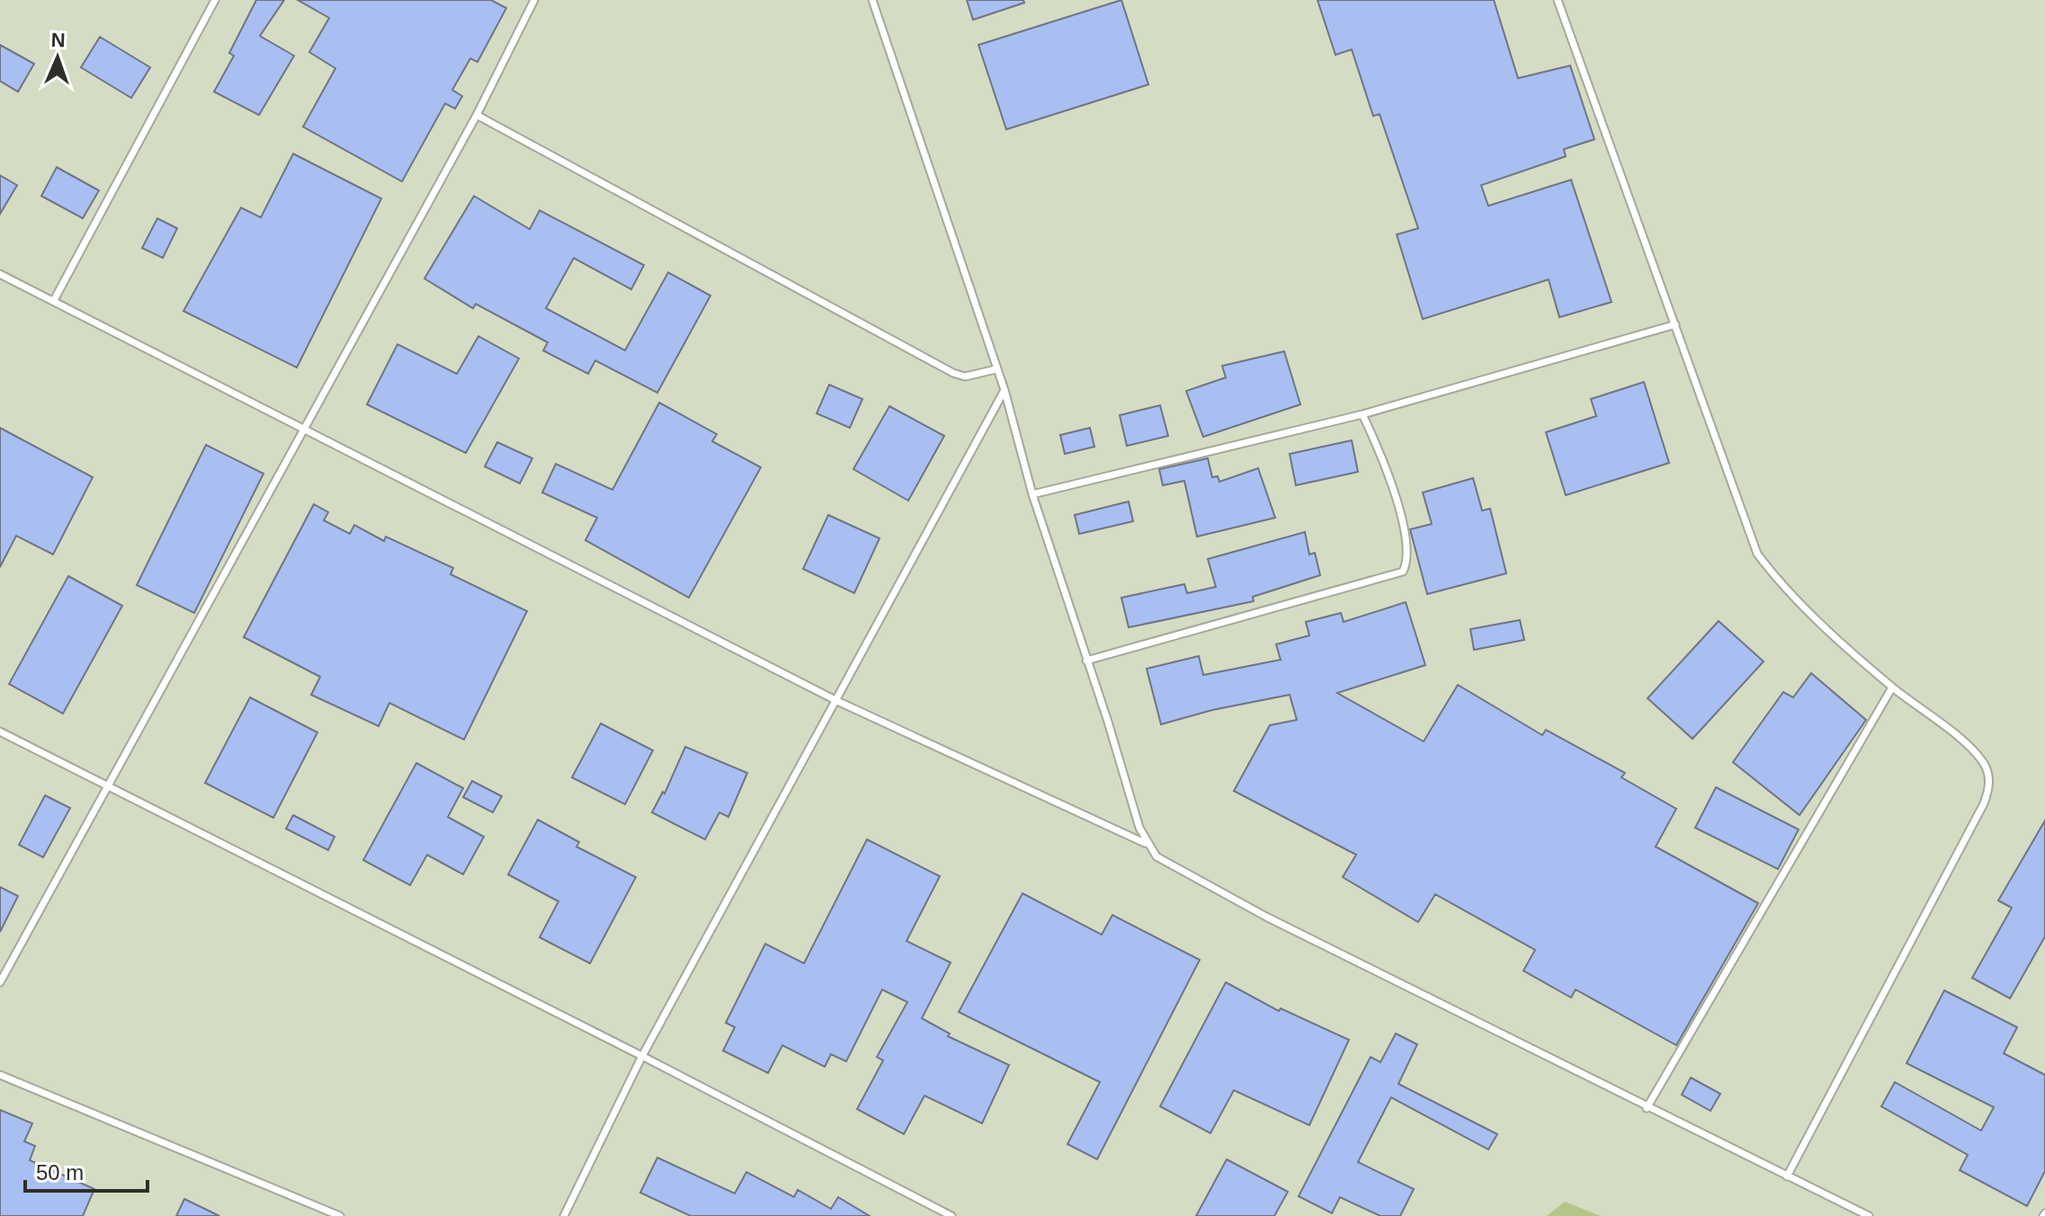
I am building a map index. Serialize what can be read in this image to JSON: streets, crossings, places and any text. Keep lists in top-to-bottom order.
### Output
{
  "scale_bar": "50 m",
  "north": "top"
}
